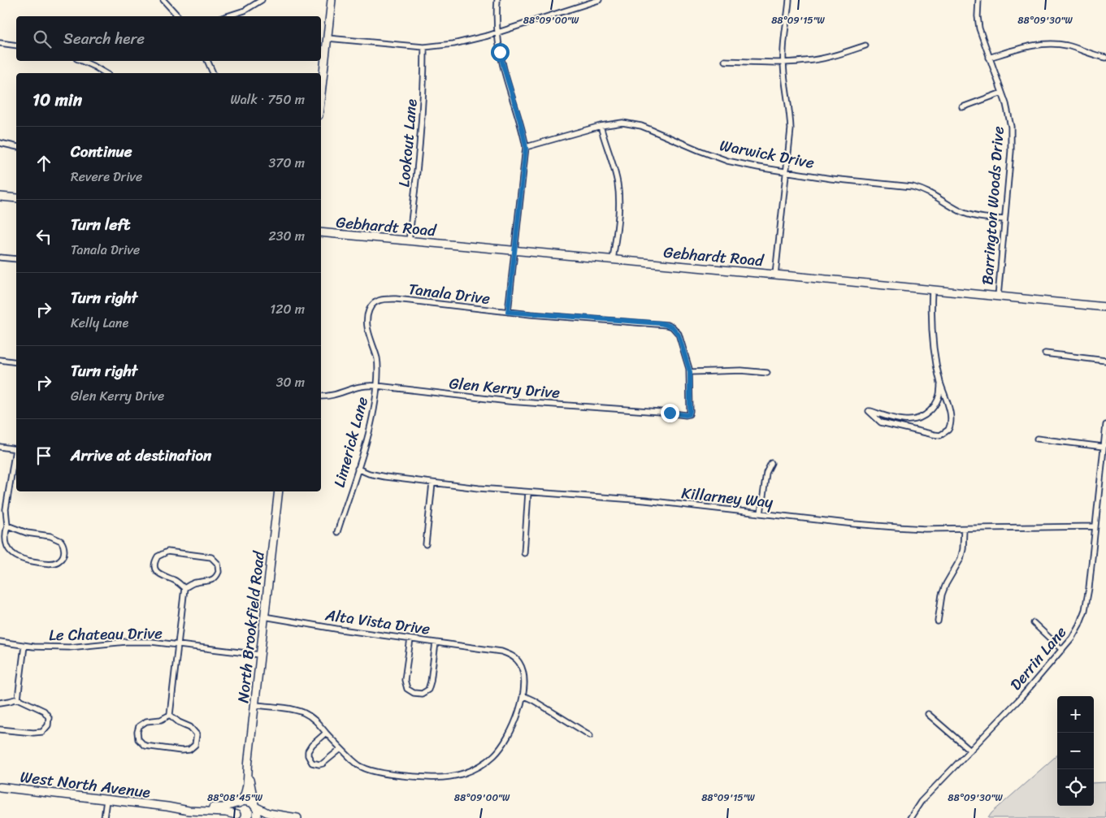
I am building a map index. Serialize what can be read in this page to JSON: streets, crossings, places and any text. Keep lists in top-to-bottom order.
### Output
{
  "streets": {
    "street": [
      "Lookout Lane",
      "Warwick Drive",
      "Barrington Woods Drive",
      "Gebhardt Road",
      "Tanala Drive",
      "Glen Kerry Drive",
      "Limerick Lane",
      "Killarney Way",
      "Alta Vista Drive",
      "North Brookfield Road",
      "Le Chateau Drive",
      "Derrin Lane",
      "West North Avenue"
    ]
  },
  "crossings": [
    ["Lookout Lane", "Gebhardt Road"],
    ["Warwick Drive", "Barrington Woods Drive"],
    ["Barrington Woods Drive", "Gebhardt Road"],
    ["Tanala Drive", "Glen Kerry Drive"],
    ["Tanala Drive", "Limerick Lane"],
    ["Glen Kerry Drive", "Limerick Lane"],
    ["Limerick Lane", "Killarney Way"],
    ["Killarney Way", "Derrin Lane"],
    ["Alta Vista Drive", "North Brookfield Road"],
    ["North Brookfield Road", "Le Chateau Drive"],
    ["North Brookfield Road", "West North Avenue"]
  ],
  "page": {
    "search": "Search here",
    "heading": ["10 min", "Walk · 750 m"],
    "list": [
      ["Continue", "Revere Drive", "370 m"],
      ["Turn left", "Tanala Drive", "230 m"],
      ["Turn right", "Kelly Lane", "120 m"],
      ["Turn right", "Glen Kerry Drive", "30 m"],
      "Arrive at destination"
    ],
    "map_buttons": ["+", "−"]
  },
  "coordinates": [
    "88°09'00\"W",
    "88°09'15\"W",
    "88°09'30\"W",
    "88°08'45\"W"
  ]
}
